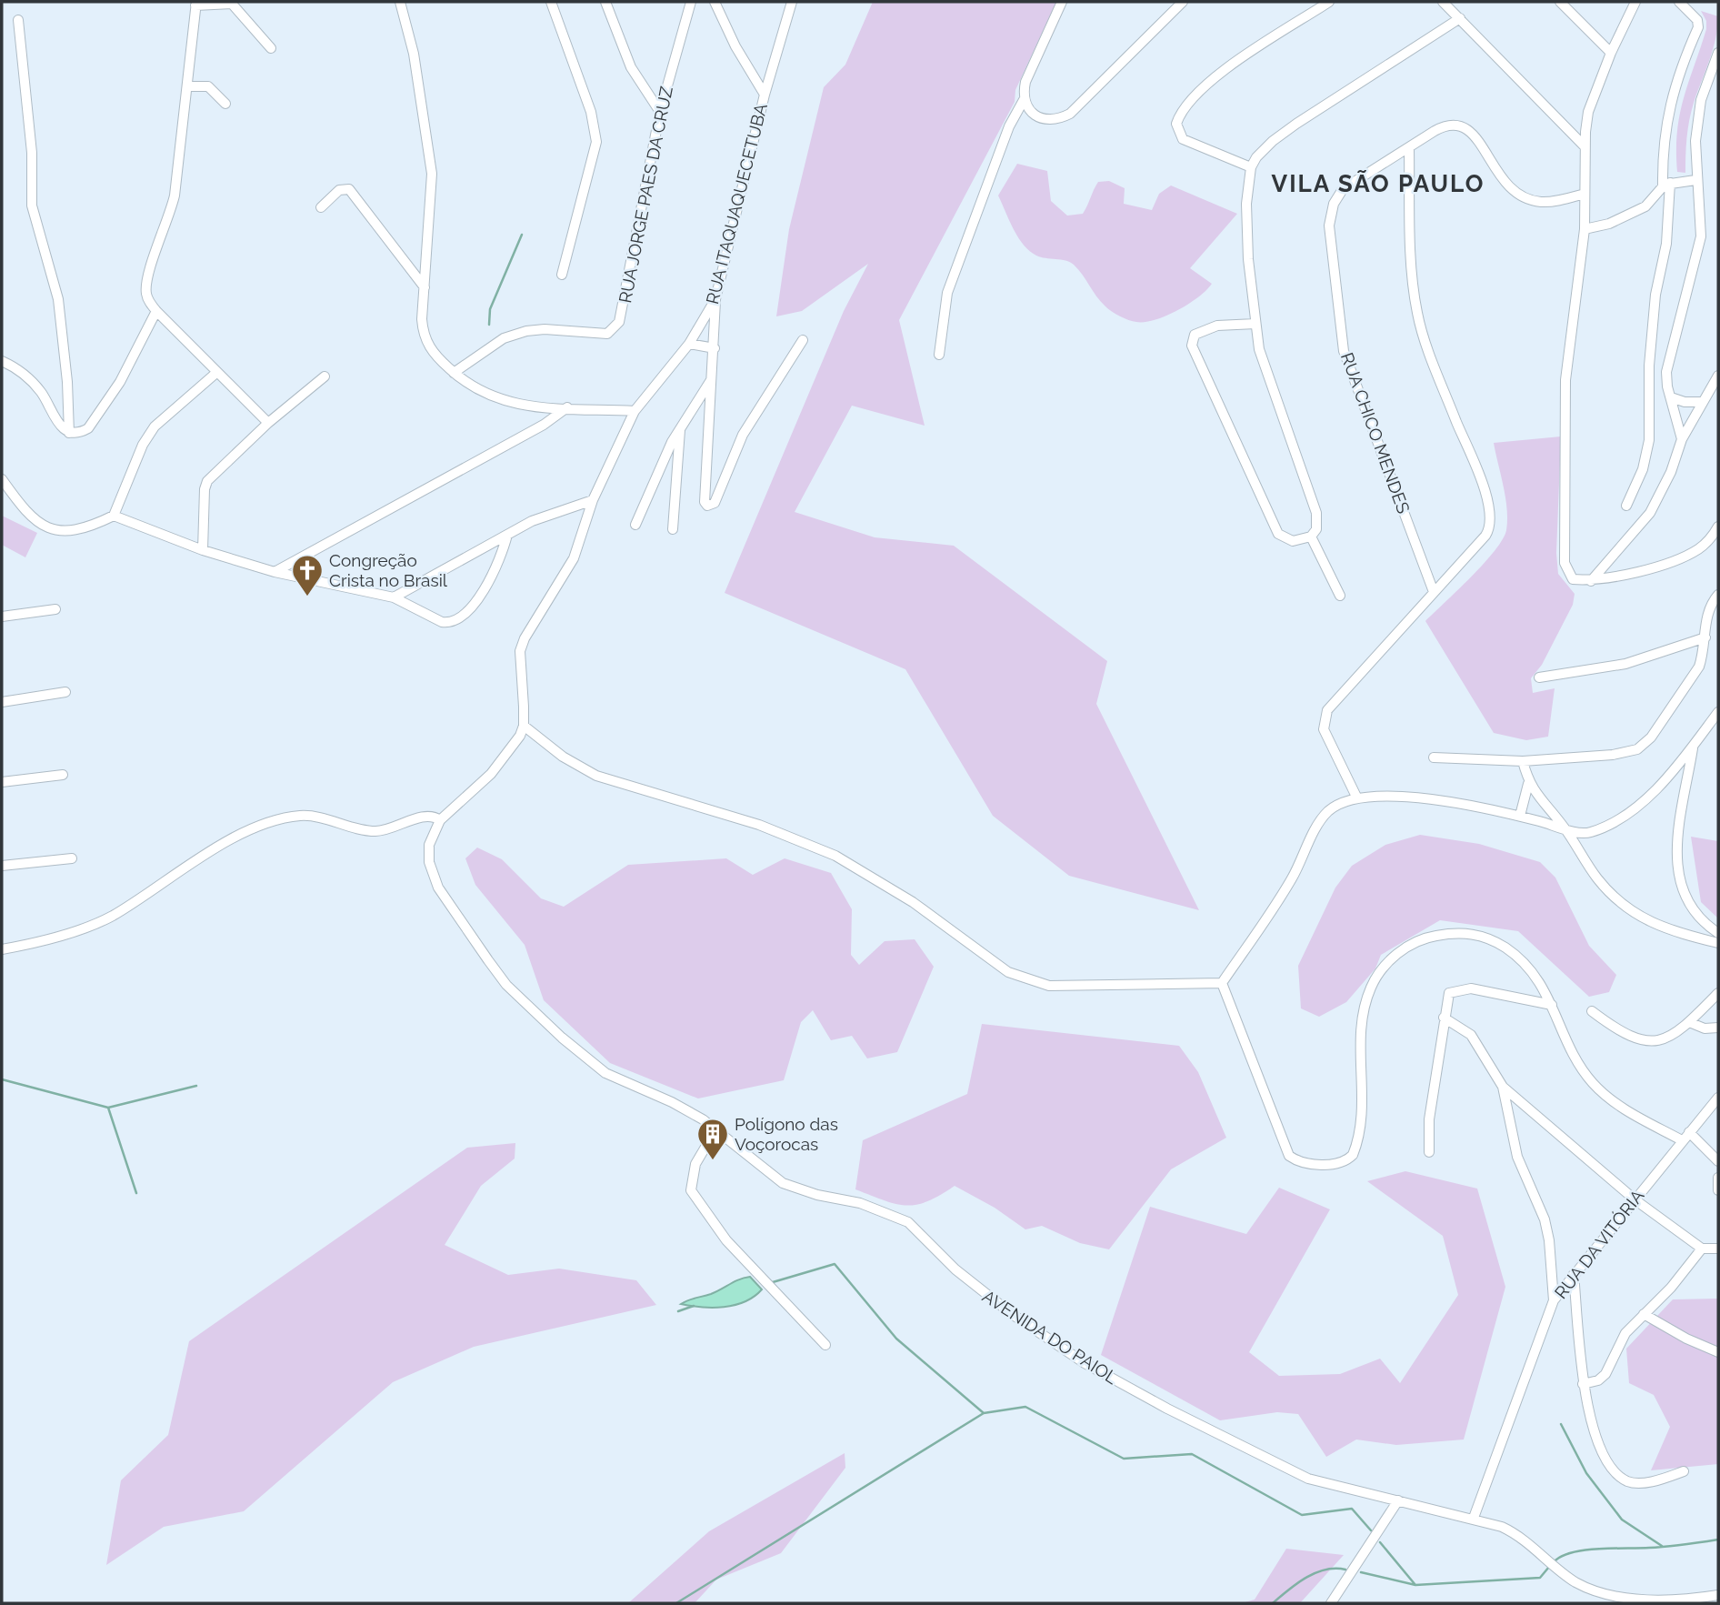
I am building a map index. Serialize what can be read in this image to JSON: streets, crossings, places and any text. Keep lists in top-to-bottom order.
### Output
{
  "streets": {
    "street": [
      "RUA JORGE PAES DA CRUZ",
      "RUA ITAQUAQUECETUBA",
      "RUA CHICO MENDES",
      "RUA DA VITÓRIA",
      "AVENIDA DO PAIOL"
    ]
  },
  "crossings": [
    ["RUA DA VITÓRIA", "AVENIDA DO PAIOL"]
  ],
  "districts": ["VILA SÃO PAULO"],
  "places": {
    "church": ["Congreção Crista no Brasil"],
    "building": ["Polígono das Voçorocas"]
  }
}
